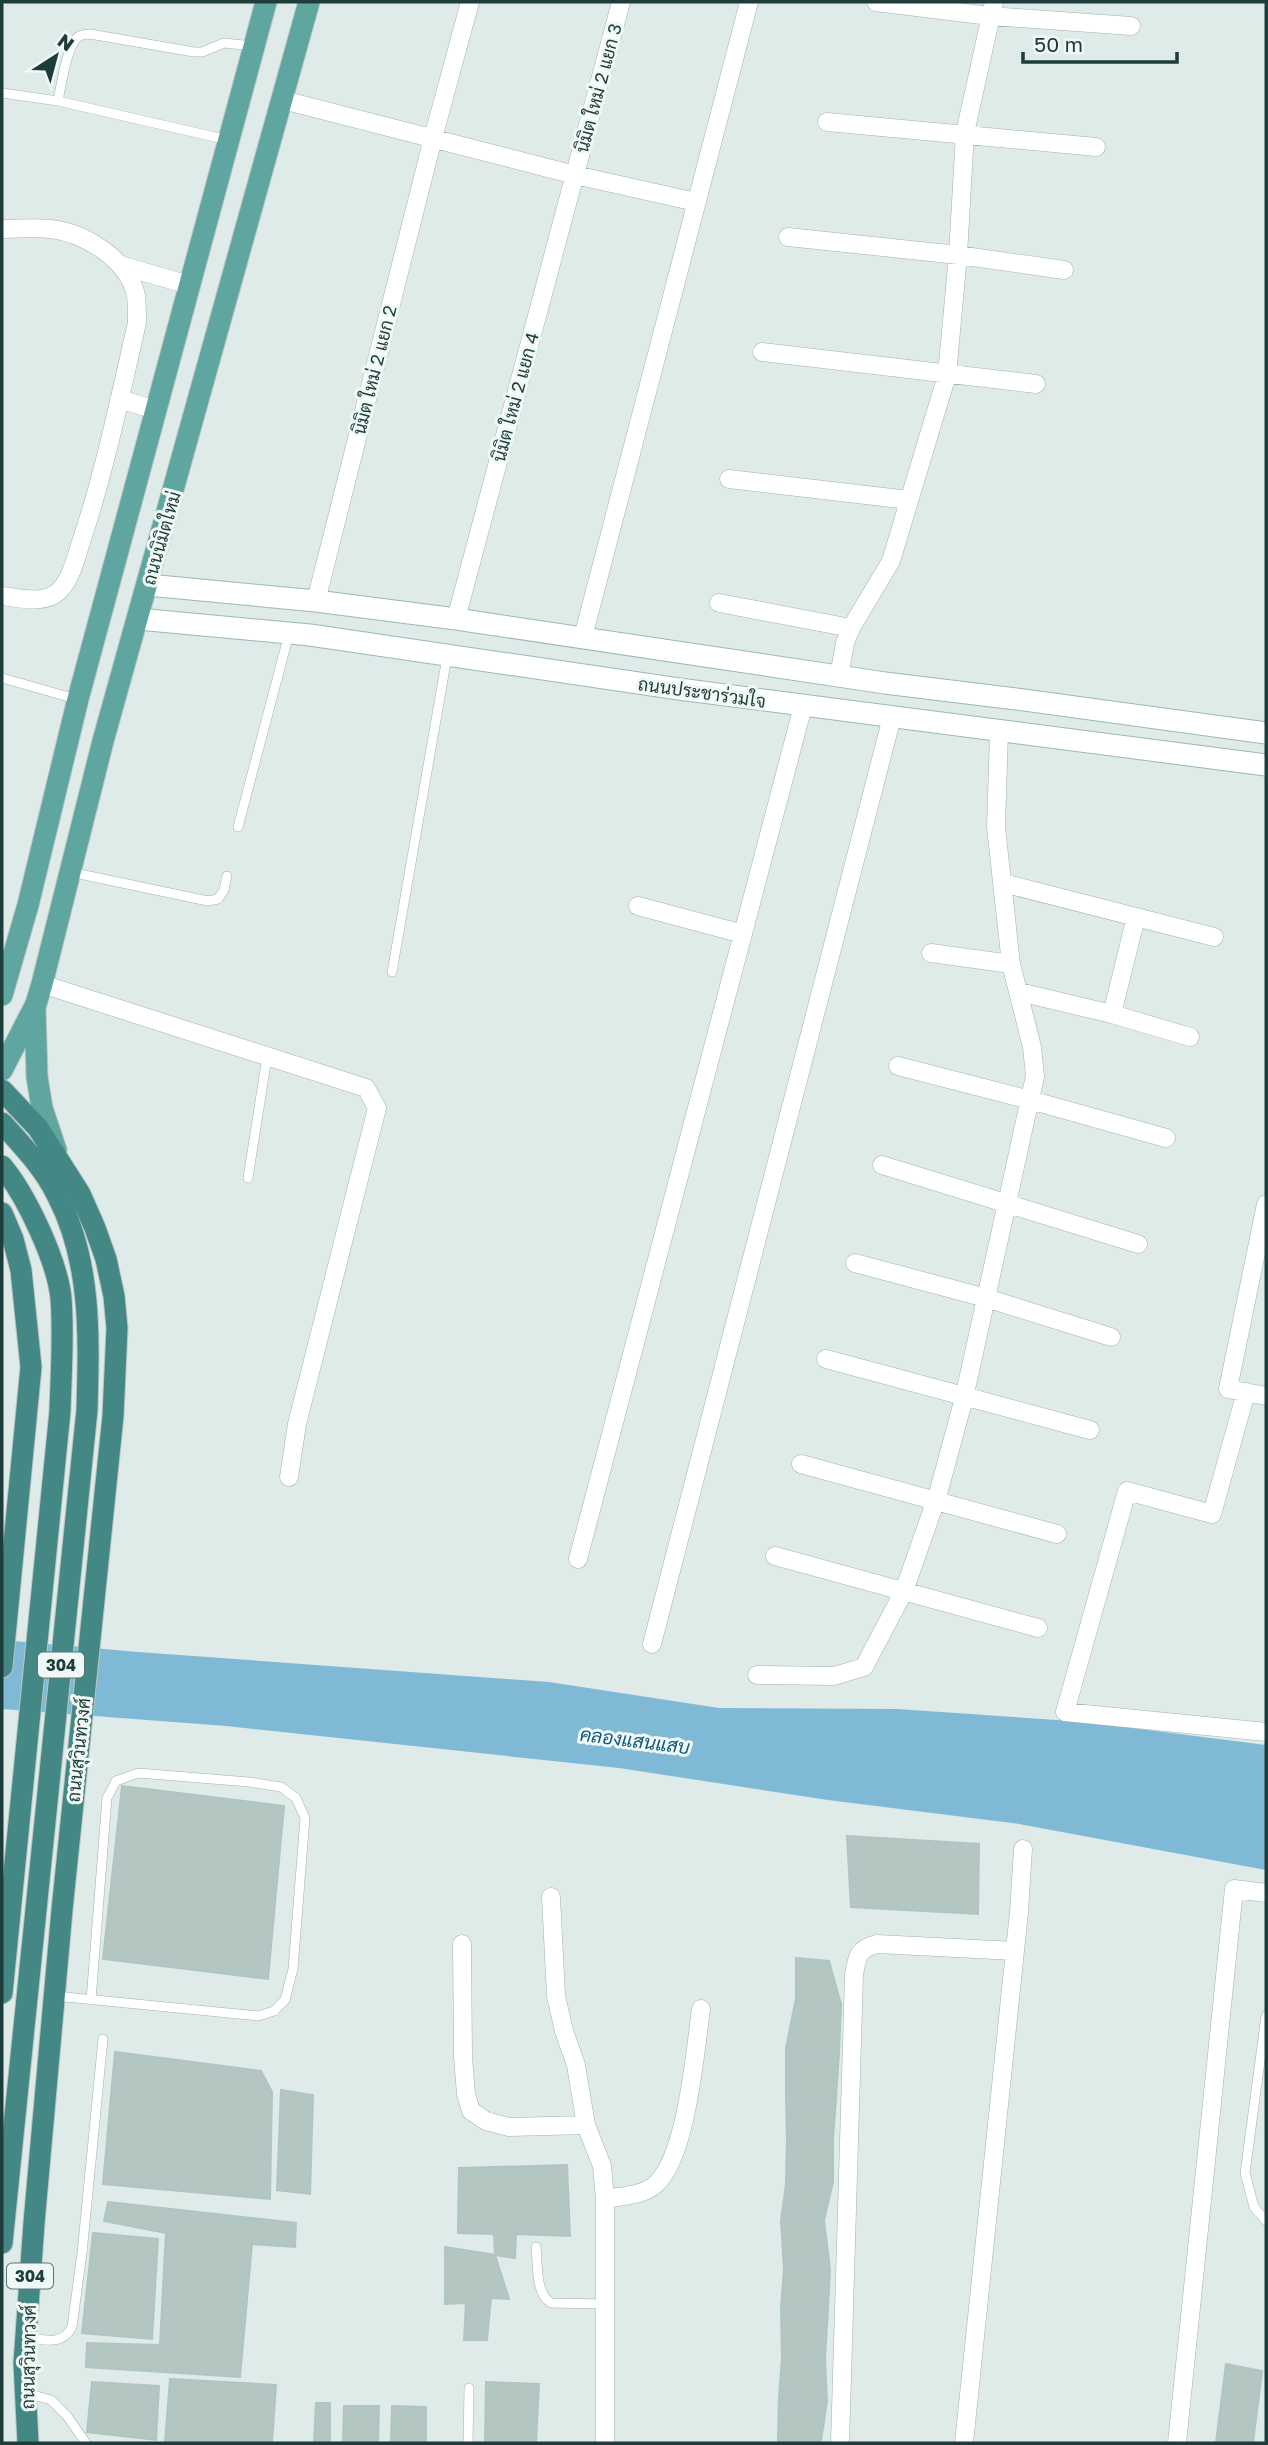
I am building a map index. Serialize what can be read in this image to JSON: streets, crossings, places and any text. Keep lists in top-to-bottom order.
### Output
{
  "streets": {
    "highway": ["304", "ถนนสุวินทวงศ์"],
    "main road": ["ถนนนิมิตใหม่", "ถนนประชาร่วมใจ"],
    "street": ["นิมิต ใหม่ 2 แยก 3", "นิมิต ใหม่ 2 แยก 2", "นิมิต ใหม่ 2 แยก 4"]
  },
  "crossings": [
    ["นิมิต ใหม่ 2 แยก 3", "นิมิต ใหม่ 2 แยก 4"],
    ["นิมิต ใหม่ 2 แยก 2", "ถนนประชาร่วมใจ"],
    ["นิมิต ใหม่ 2 แยก 4", "ถนนประชาร่วมใจ"],
    ["ถนนนิมิตใหม่", "ถนนประชาร่วมใจ"]
  ],
  "water": ["คลองแสนแสบ"],
  "scale_bar": "50 m",
  "north": "top right"
}
